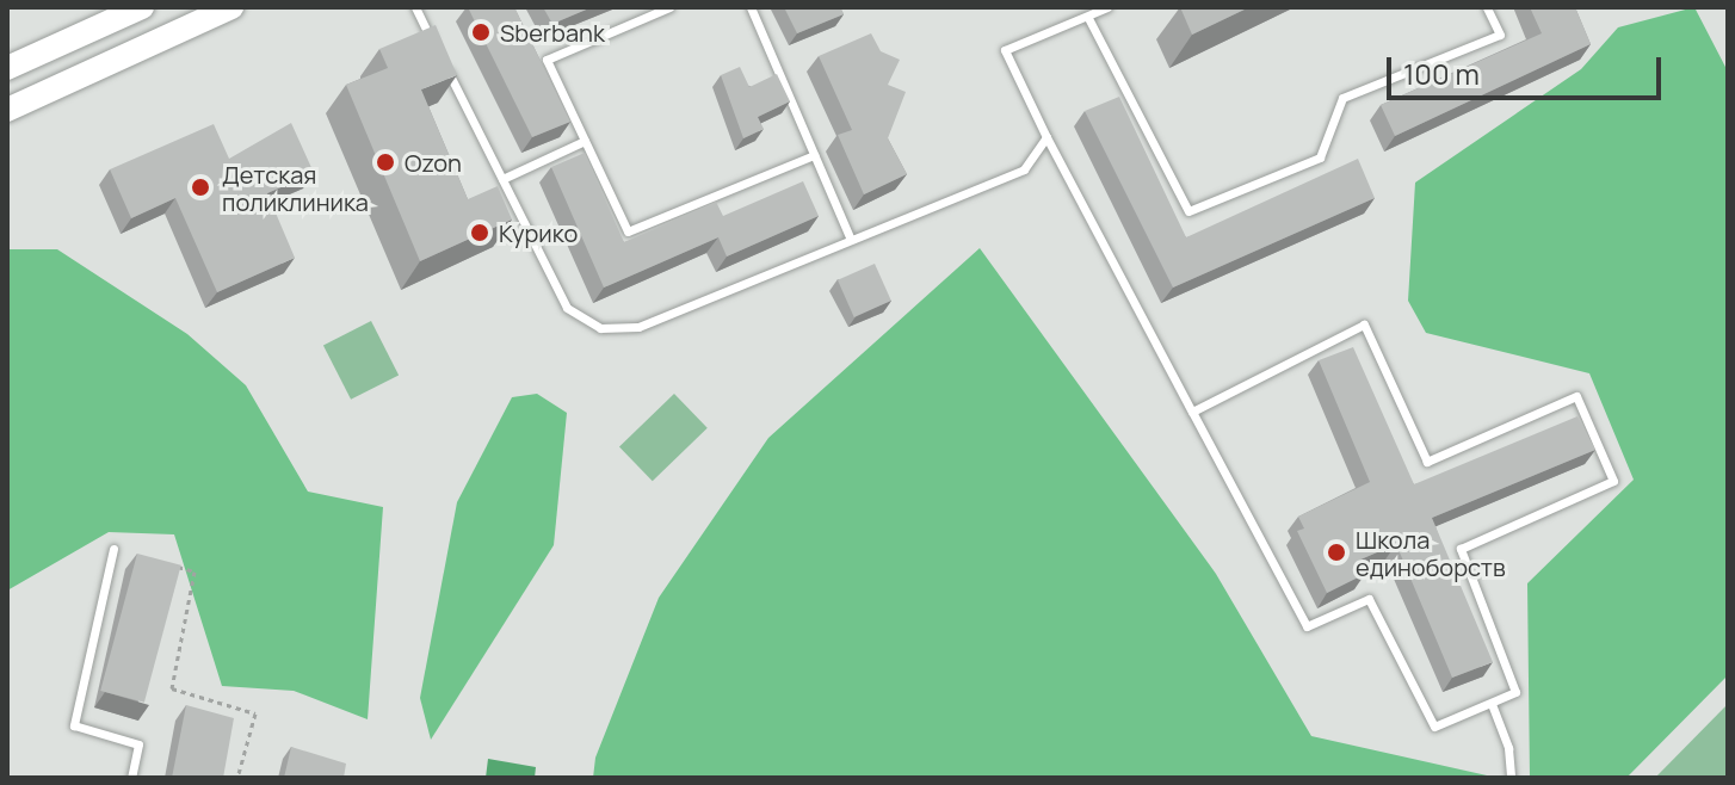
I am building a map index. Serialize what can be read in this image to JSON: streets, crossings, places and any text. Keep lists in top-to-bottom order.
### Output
{
  "places": [
    "Sberbank",
    "Ozon",
    "Детская поликлиника",
    "Курико",
    "Школа единоборств"
  ],
  "scale_bar": "100 m"
}
